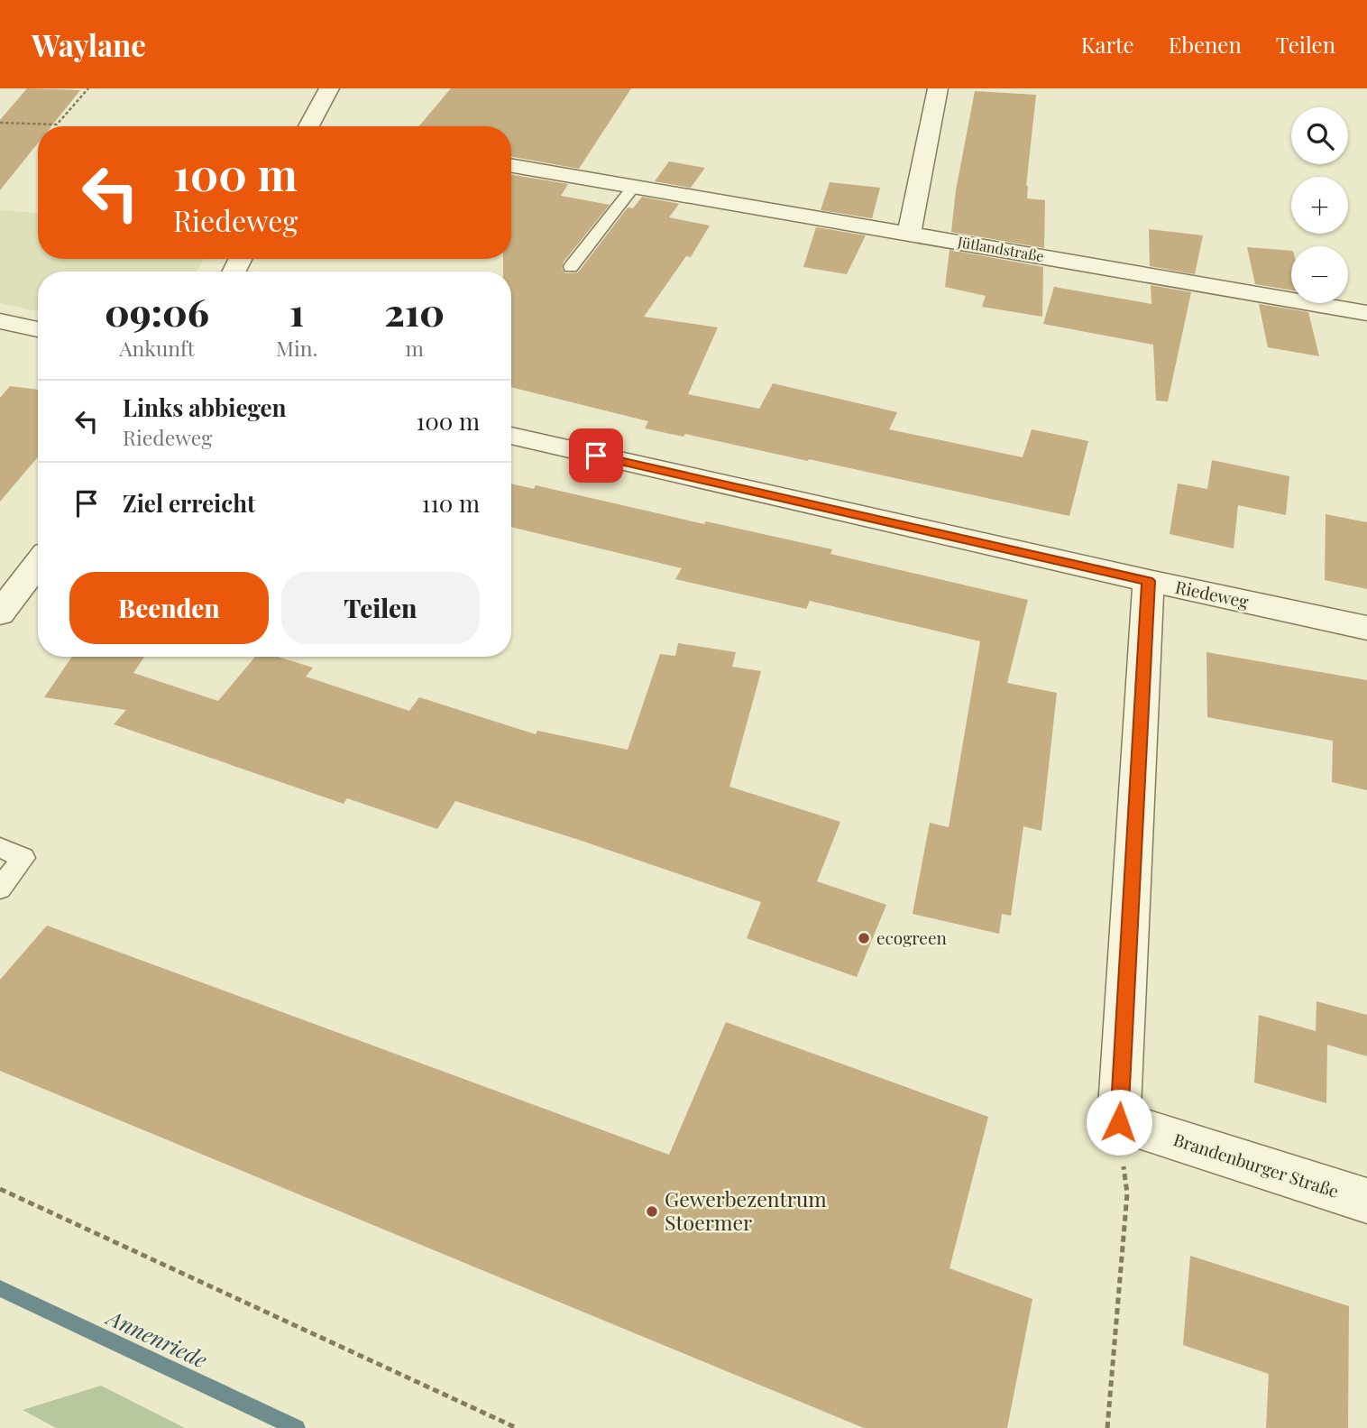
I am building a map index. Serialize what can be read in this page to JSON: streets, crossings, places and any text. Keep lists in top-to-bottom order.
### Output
{
  "streets": {
    "street": ["Jütlandstraße", "Riedeweg", "Brandenburger Straße"]
  },
  "water": ["Annenriede"],
  "places": ["ecogreen", "Gewerbezentrum Stoermer"],
  "page": {
    "header": "Waylane",
    "nav": ["Karte", "Ebenen", "Teilen"],
    "map_buttons": ["+", "−"],
    "turn": ["100 m", "Riedeweg"],
    "eta": [
      "09:06",
      "Ankunft",
      "1",
      "Min.",
      "210",
      "m"
    ],
    "list": [
      {
        "name": "Links abbiegen",
        "note": "Riedeweg",
        "value": "100 m"
      },
      {
        "name": "Ziel erreicht",
        "value": "110 m"
      }
    ],
    "buttons": ["Beenden", "Teilen"]
  }
}
